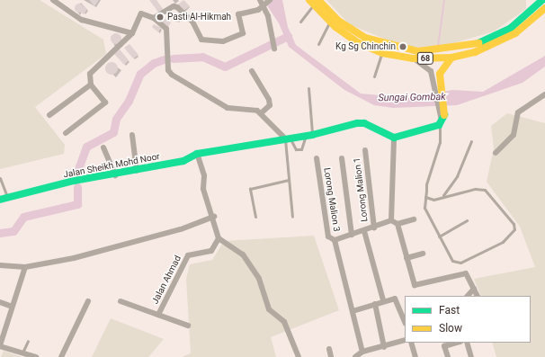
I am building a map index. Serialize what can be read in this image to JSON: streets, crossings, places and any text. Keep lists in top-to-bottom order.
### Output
{
  "streets": {
    "main road": ["68", "Jalan Sheikh Mohd Noor"],
    "street": ["Lorong Malion 1", "Lorong Malion 3", "Jalan Ahmad"]
  },
  "water": ["Sungai Gombak"],
  "places": ["Pasti Al-Hikmah", "Kg Sg Chinchin"],
  "legend": ["Fast", "Slow"]
}
